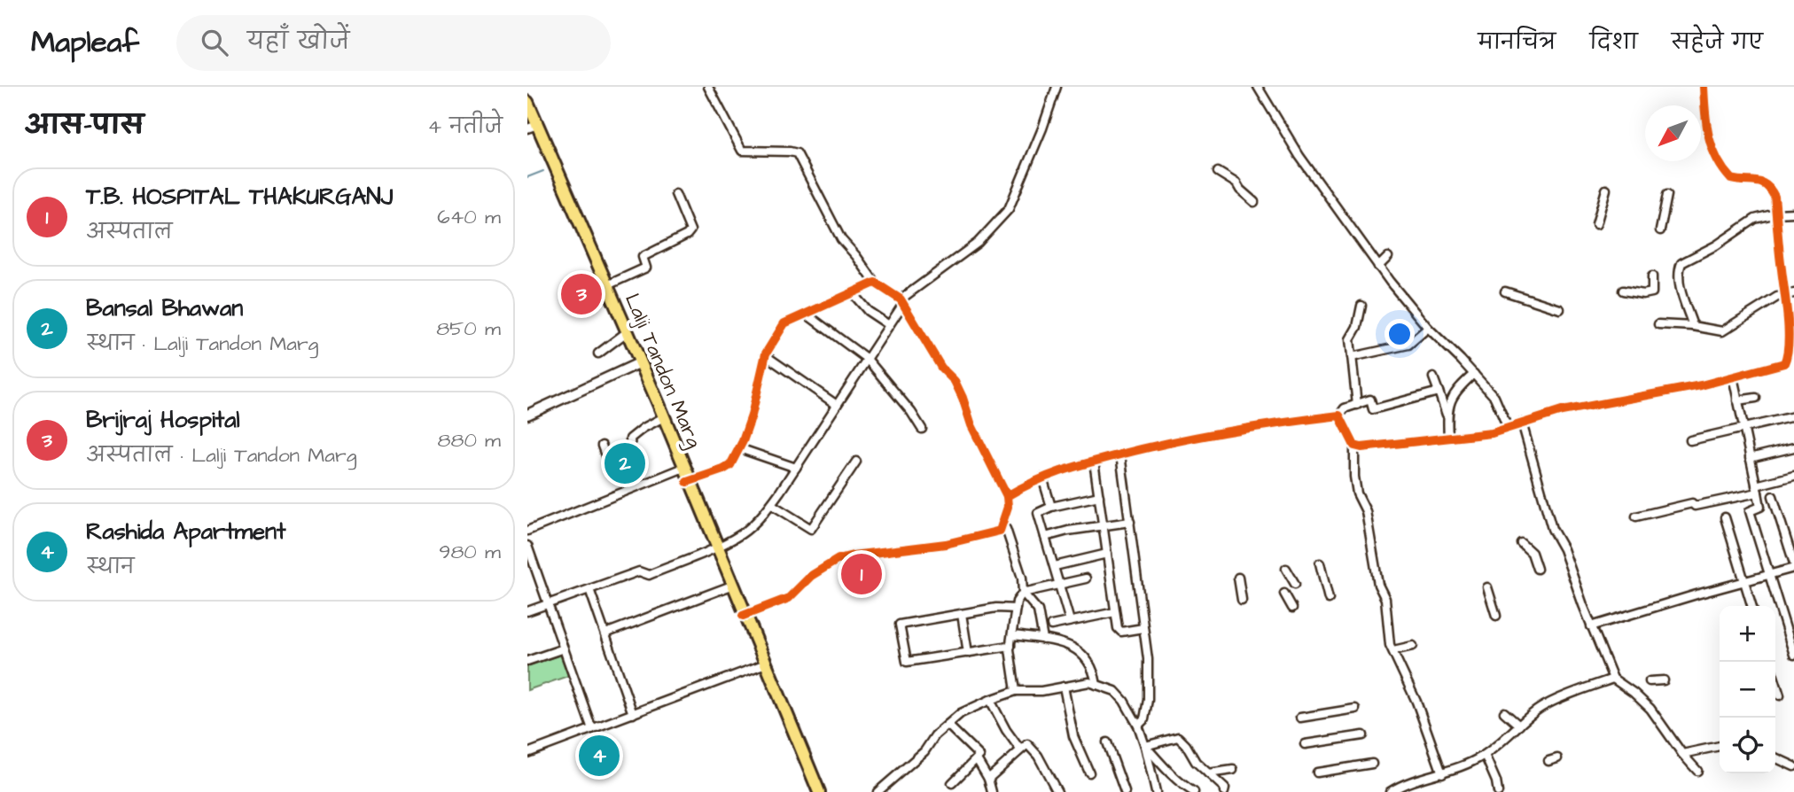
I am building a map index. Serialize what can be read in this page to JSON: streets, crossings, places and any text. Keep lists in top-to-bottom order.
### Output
{
  "streets": {
    "main road": ["Lalji Tandon Marg"]
  },
  "north": "bottom left",
  "page": {
    "header": "Mapleaf",
    "search": "यहाँ खोजें",
    "nav": ["मानचित्र", "दिशा", "सहेजे गए"],
    "heading": ["आस-पास", "4 नतीजे"],
    "list": [
      {
        "mark": "1",
        "name": "T.B. HOSPITAL THAKURGANJ",
        "note": "अस्पताल",
        "value": "640 m"
      },
      {
        "mark": "2",
        "name": "Bansal Bhawan",
        "note": "स्थान · Lalji Tandon Marg",
        "value": "850 m"
      },
      {
        "mark": "3",
        "name": "Brijraj Hospital",
        "note": "अस्पताल · Lalji Tandon Marg",
        "value": "880 m"
      },
      {
        "mark": "4",
        "name": "Rashida Apartment",
        "note": "स्थान",
        "value": "980 m"
      }
    ],
    "pins": [
      "3",
      "2",
      "1",
      "4"
    ],
    "map_buttons": ["+", "−"]
  }
}
